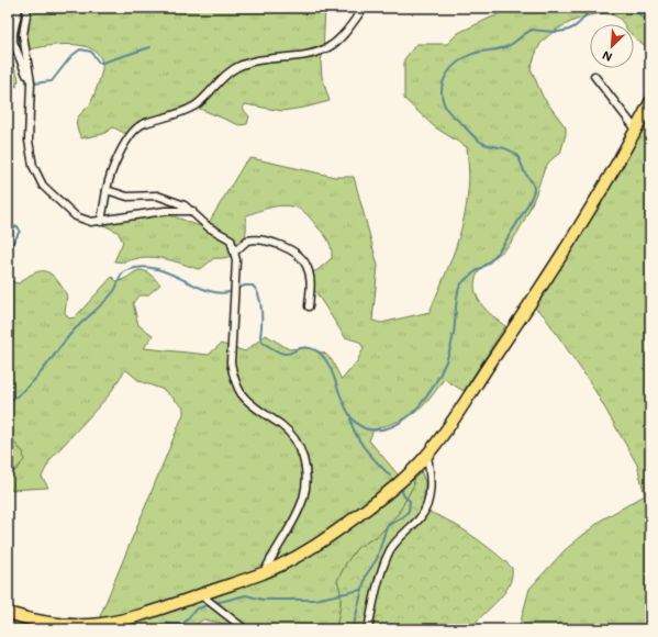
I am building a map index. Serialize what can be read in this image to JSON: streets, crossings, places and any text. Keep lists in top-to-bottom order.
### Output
{
  "north": "bottom left"
}
